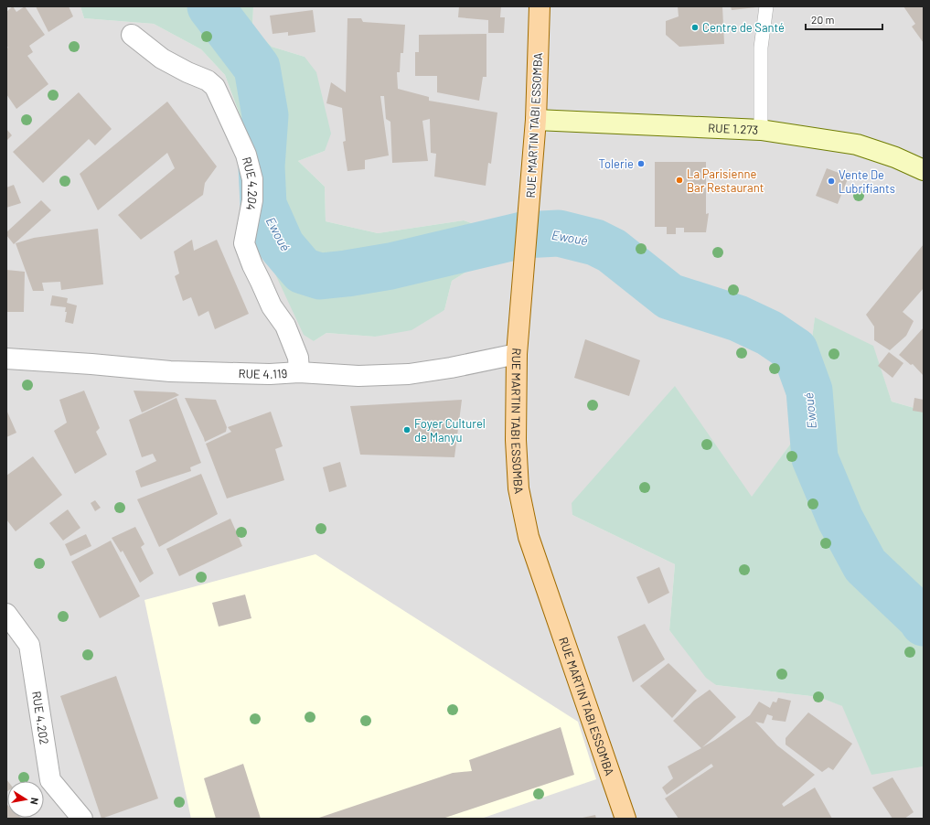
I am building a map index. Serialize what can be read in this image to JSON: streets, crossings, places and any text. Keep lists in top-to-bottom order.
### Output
{
  "streets": {
    "main road": ["RUE MARTIN TABI ESSOMBA", "RUE 1.273"],
    "street": ["RUE 4.204", "RUE 4.119", "RUE 4.202"]
  },
  "crossings": [
    ["RUE MARTIN TABI ESSOMBA", "RUE 1.273"],
    ["RUE MARTIN TABI ESSOMBA", "RUE 4.119"],
    ["RUE 4.204", "RUE 4.119"]
  ],
  "water": ["Ewoué"],
  "places": [
    "Centre de Santé",
    "Tolerie",
    "La Parisienne Bar Restaurant",
    "Vente De Lubrifiants",
    "Foyer Culturel de Manyu"
  ],
  "scale_bar": "20 m",
  "north": "right"
}
